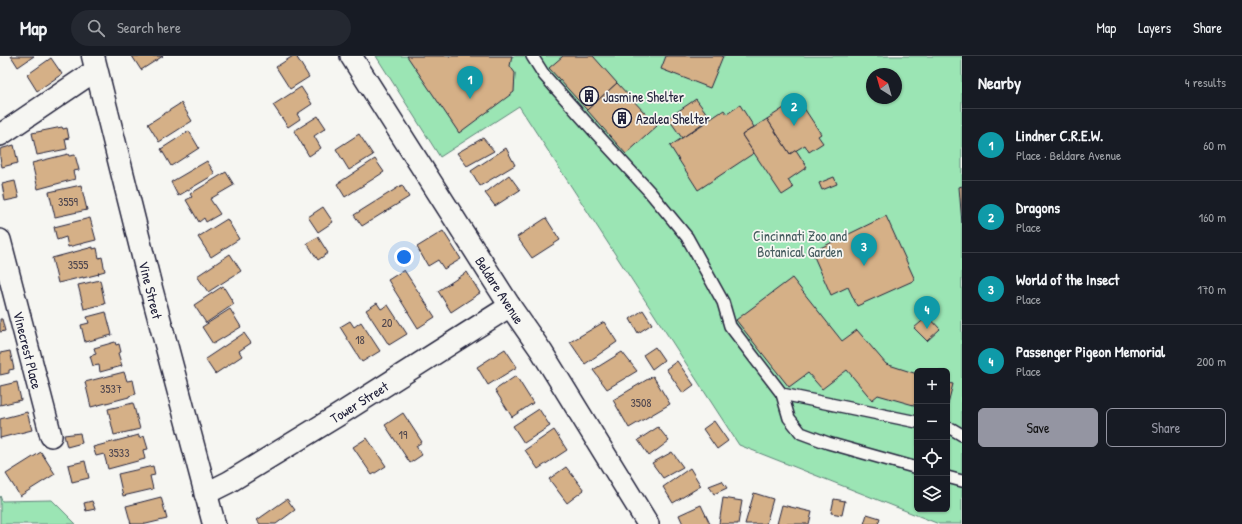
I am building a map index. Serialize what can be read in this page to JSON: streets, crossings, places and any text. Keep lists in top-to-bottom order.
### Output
{
  "streets": {
    "main road": ["Vine Street"],
    "street": ["Beldare Avenue", "Vinecrest Place", "Tower Street"]
  },
  "crossings": [
    ["Vine Street", "Tower Street"],
    ["Beldare Avenue", "Tower Street"]
  ],
  "parks": ["Cincinnati Zoo and Botanical Garden"],
  "places": {
    "building": ["Jasmine Shelter", "Azalea Shelter"]
  },
  "house_numbers": [
    "3559",
    "3555",
    "20",
    "18",
    "3537",
    "3508",
    "19",
    "3533"
  ],
  "north": "top left",
  "page": {
    "header": "Map",
    "search": "Search here",
    "nav": ["Map", "Layers", "Share"],
    "heading": ["Nearby", "4 results"],
    "pins": [
      "1",
      "2",
      "3",
      "4"
    ],
    "list": [
      {
        "mark": "1",
        "name": "Lindner C.R.E.W.",
        "note": "Place · Beldare Avenue",
        "value": "60 m"
      },
      {
        "mark": "2",
        "name": "Dragons",
        "note": "Place",
        "value": "160 m"
      },
      {
        "mark": "3",
        "name": "World of the Insect",
        "note": "Place",
        "value": "170 m"
      },
      {
        "mark": "4",
        "name": "Passenger Pigeon Memorial",
        "note": "Place",
        "value": "200 m"
      }
    ],
    "map_buttons": ["+", "−"],
    "buttons": ["Save", "Share"]
  }
}
